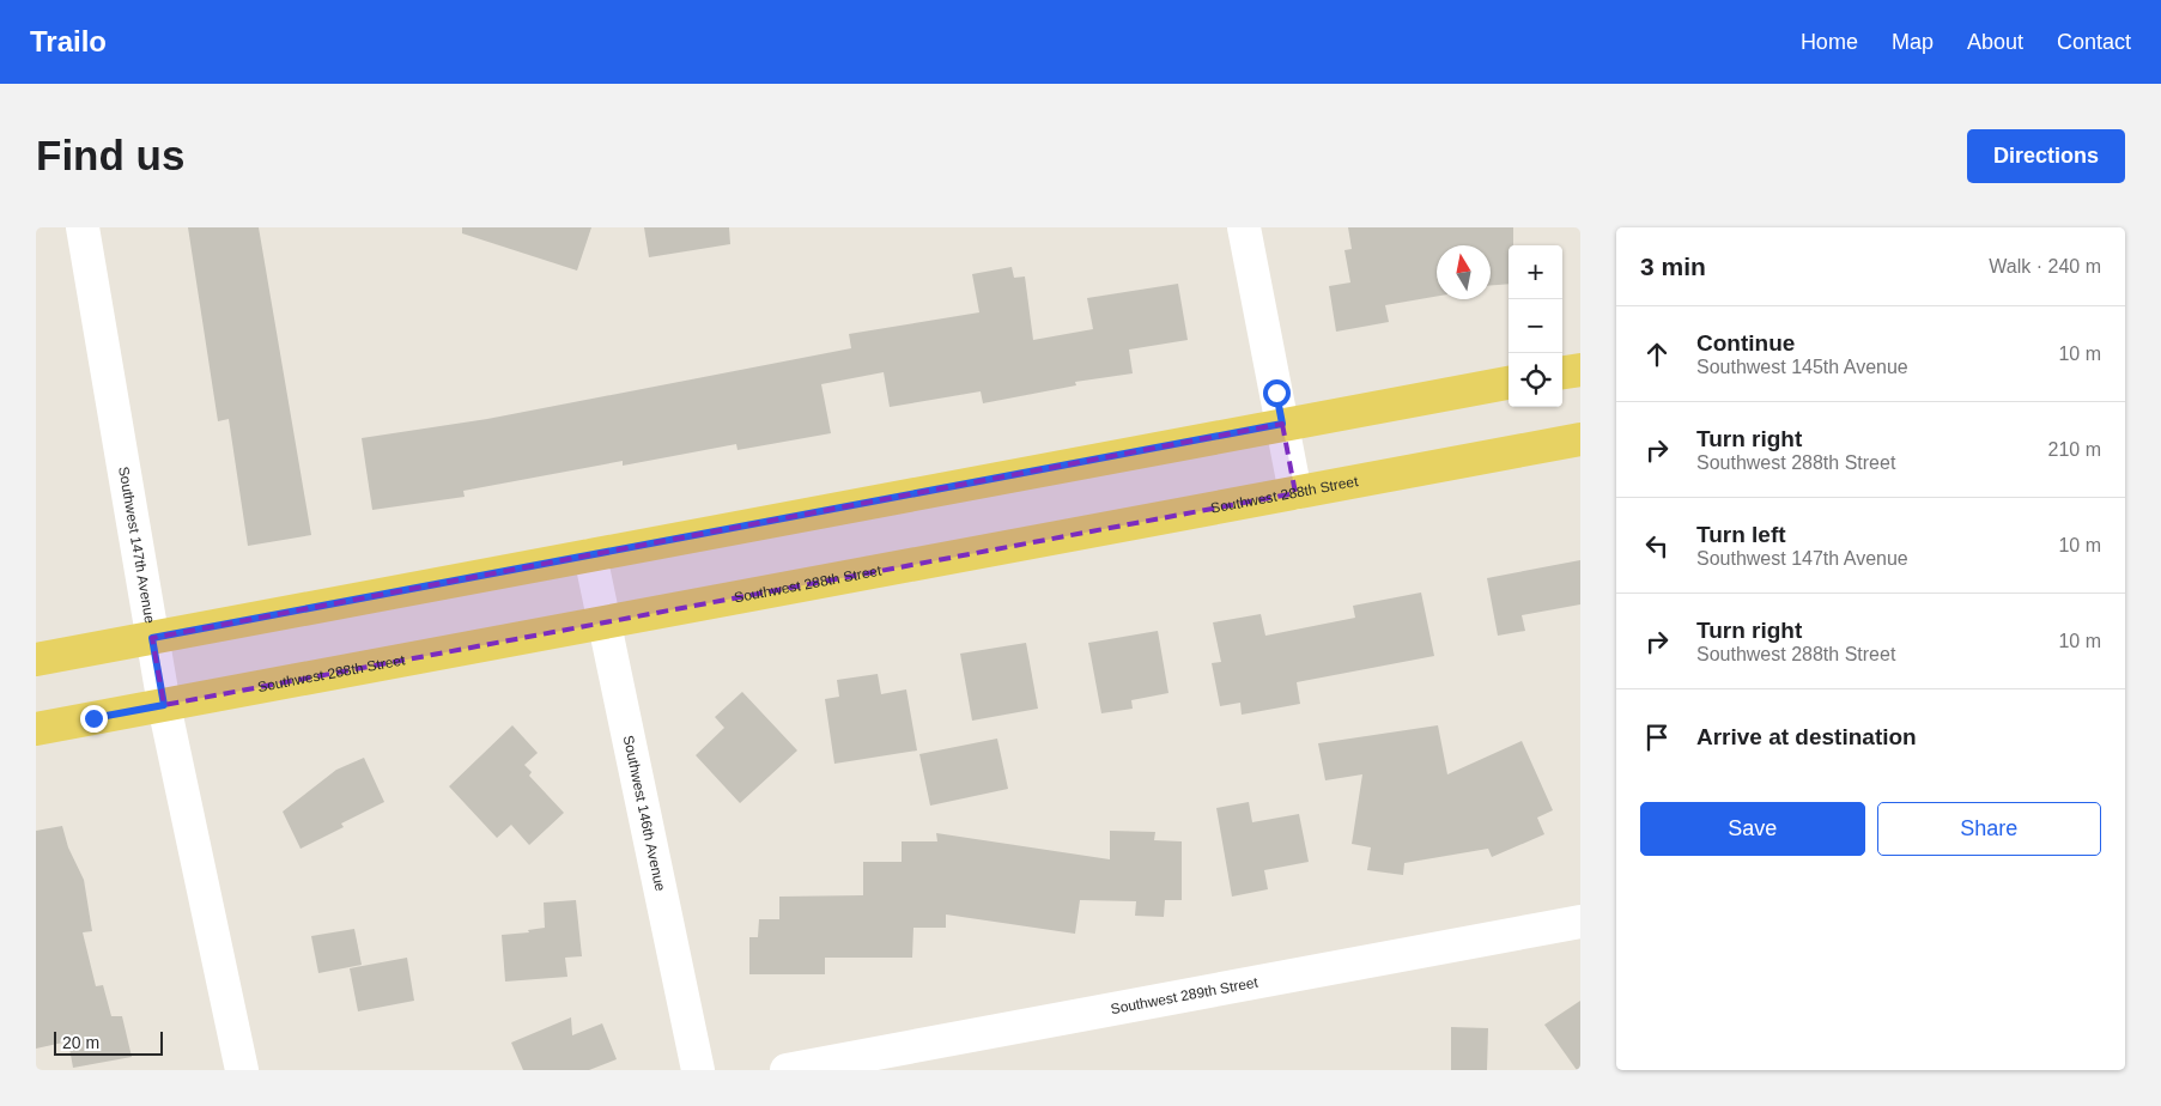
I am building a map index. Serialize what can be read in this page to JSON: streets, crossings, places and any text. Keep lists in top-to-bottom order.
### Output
{
  "streets": {
    "main road": ["Southwest 288th Street"],
    "street": ["Southwest 147th Avenue", "Southwest 146th Avenue", "Southwest 289th Street"]
  },
  "crossings": [
    ["Southwest 288th Street", "Southwest 147th Avenue"],
    ["Southwest 288th Street", "Southwest 146th Avenue"]
  ],
  "scale_bar": "20 m",
  "north": "top",
  "page": {
    "header": "Trailo",
    "nav": [
      "Home",
      "Map",
      "About",
      "Contact"
    ],
    "buttons": [
      "Directions",
      ["Save", "Share"]
    ],
    "title": "Find us",
    "heading": ["3 min", "Walk · 240 m"],
    "map_buttons": ["+", "−"],
    "list": [
      ["Continue", "Southwest 145th Avenue", "10 m"],
      ["Turn right", "Southwest 288th Street", "210 m"],
      ["Turn left", "Southwest 147th Avenue", "10 m"],
      ["Turn right", "Southwest 288th Street", "10 m"],
      "Arrive at destination"
    ],
    "scale": "20 m"
  }
}
